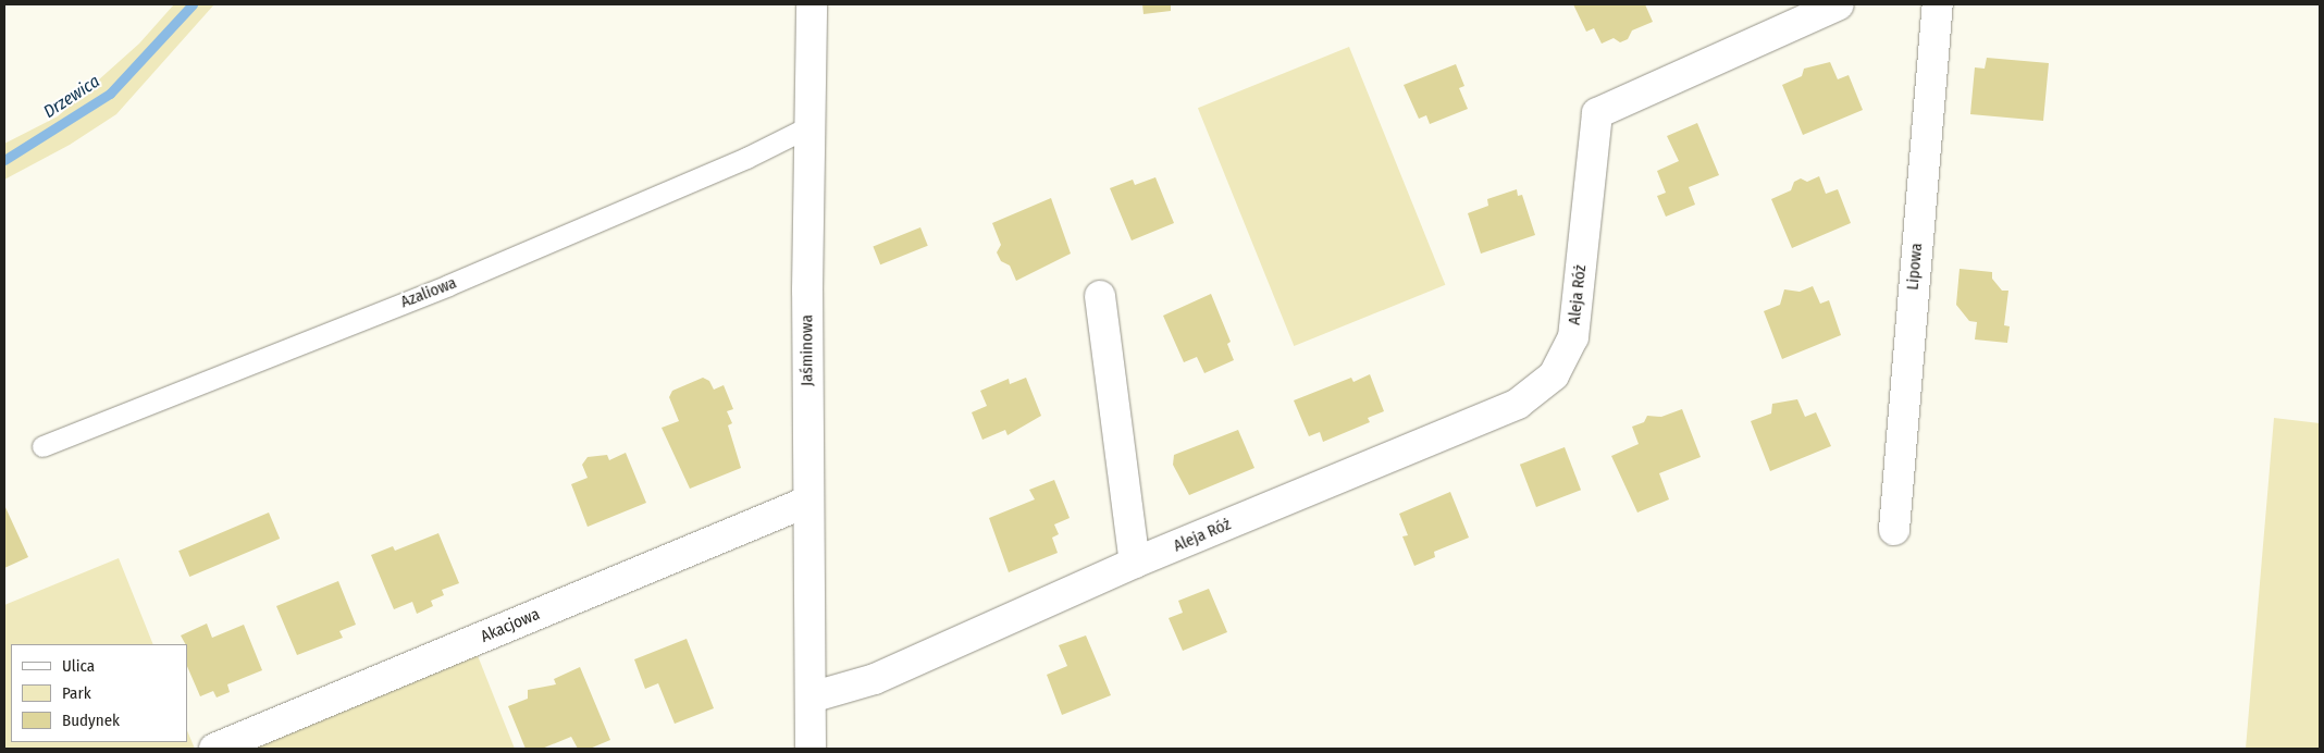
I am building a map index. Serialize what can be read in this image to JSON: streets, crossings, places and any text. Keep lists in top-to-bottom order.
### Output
{
  "streets": {
    "street": [
      "Lipowa",
      "Aleja Róż",
      "Jaśminowa",
      "Akacjowa"
    ],
    "lane": ["Azaliowa"]
  },
  "crossings": [
    ["Azaliowa", "Jaśminowa"],
    ["Aleja Róż", "Jaśminowa"],
    ["Jaśminowa", "Akacjowa"]
  ],
  "water": ["Drzewica"],
  "legend": ["Ulica", "Park", "Budynek"]
}
